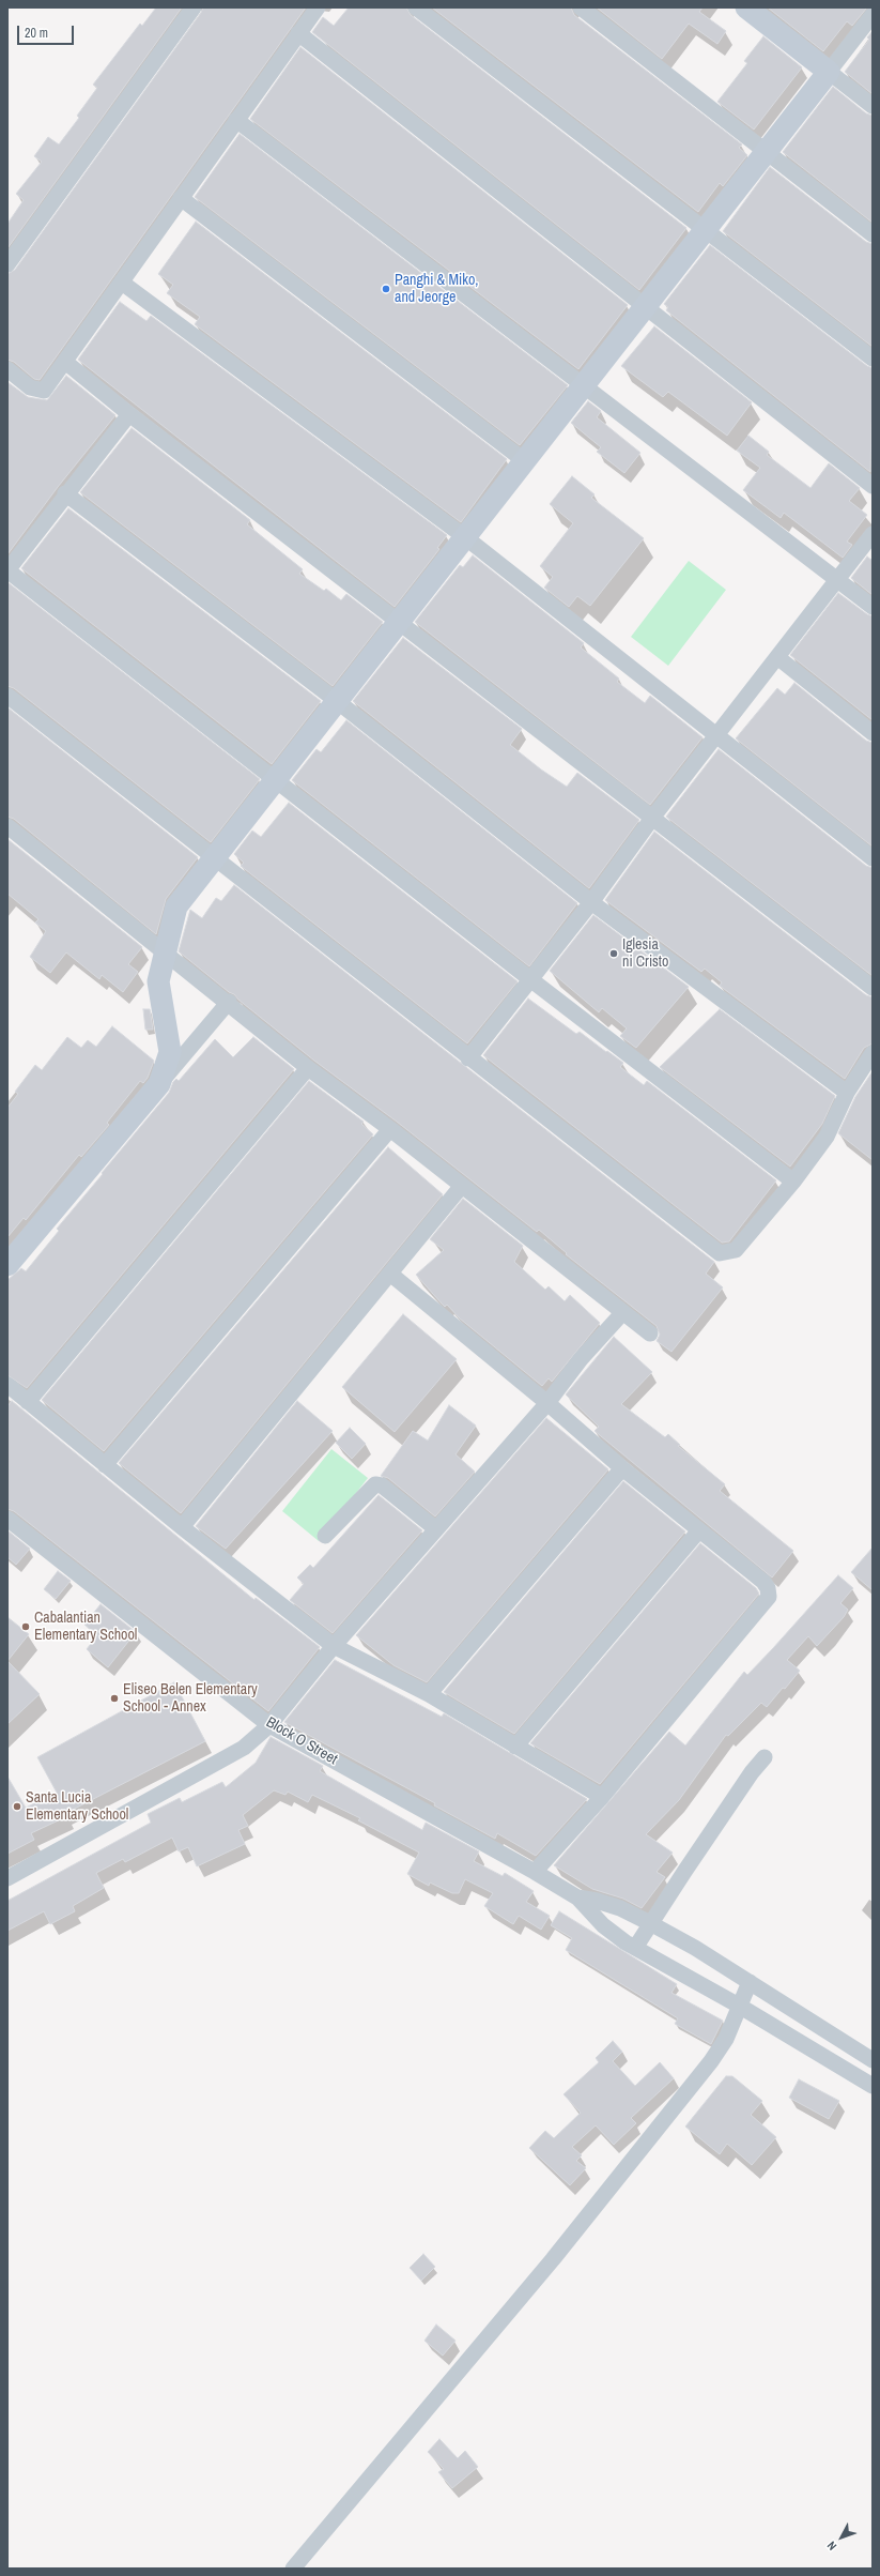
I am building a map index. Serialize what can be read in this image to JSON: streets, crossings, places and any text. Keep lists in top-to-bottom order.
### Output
{
  "streets": {
    "street": ["Block O Street"]
  },
  "places": [
    "Panghi & Miko, and Jeorge",
    "Iglesia ni Cristo",
    "Cabalantian Elementary School",
    "Eliseo Belen Elementary School - Annex",
    "Santa Lucia Elementary School"
  ],
  "scale_bar": "20 m",
  "north": "bottom left"
}
